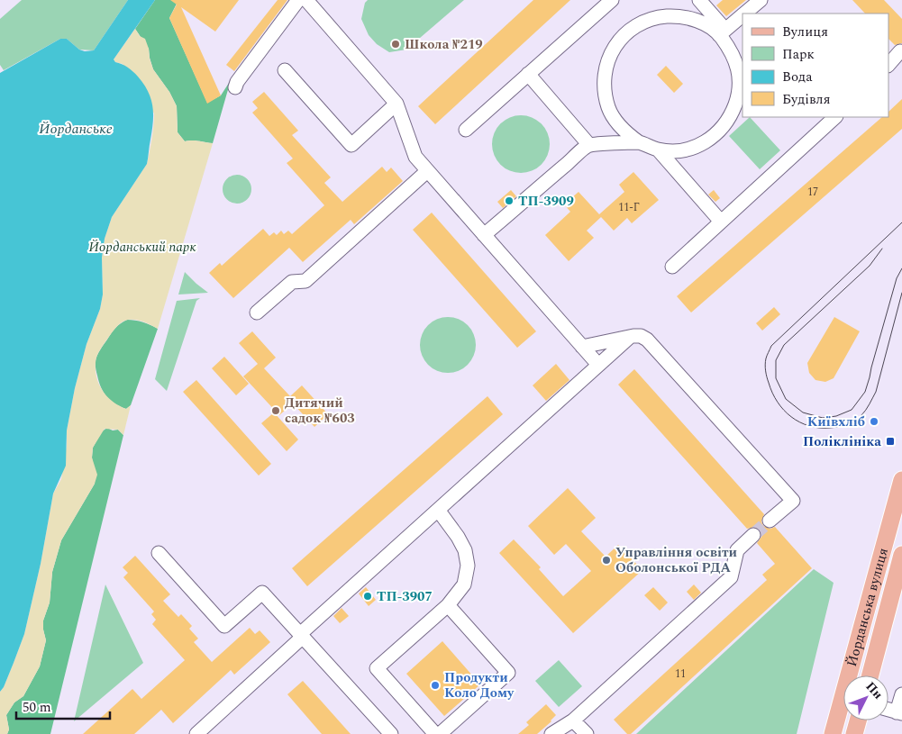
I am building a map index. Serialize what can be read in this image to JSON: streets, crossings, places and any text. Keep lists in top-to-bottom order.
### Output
{
  "streets": {
    "main road": ["Йорданська вулиця"]
  },
  "water": ["Йорданське"],
  "parks": ["Йорданський парк"],
  "places": {
    "other": [
      "Школа №219",
      "ТП-3909",
      "Дитячий садок №603",
      "Київхліб",
      "Управління освіти Оболонської РДА",
      "ТП-3907",
      "Продукти Коло Дому"
    ],
    "transit": ["Поліклініка"]
  },
  "house_numbers": ["17", "11-Г", "11"],
  "legend": [
    "Вулиця",
    "Парк",
    "Вода",
    "Будівля"
  ],
  "scale_bar": "50 m",
  "north": "top right"
}
